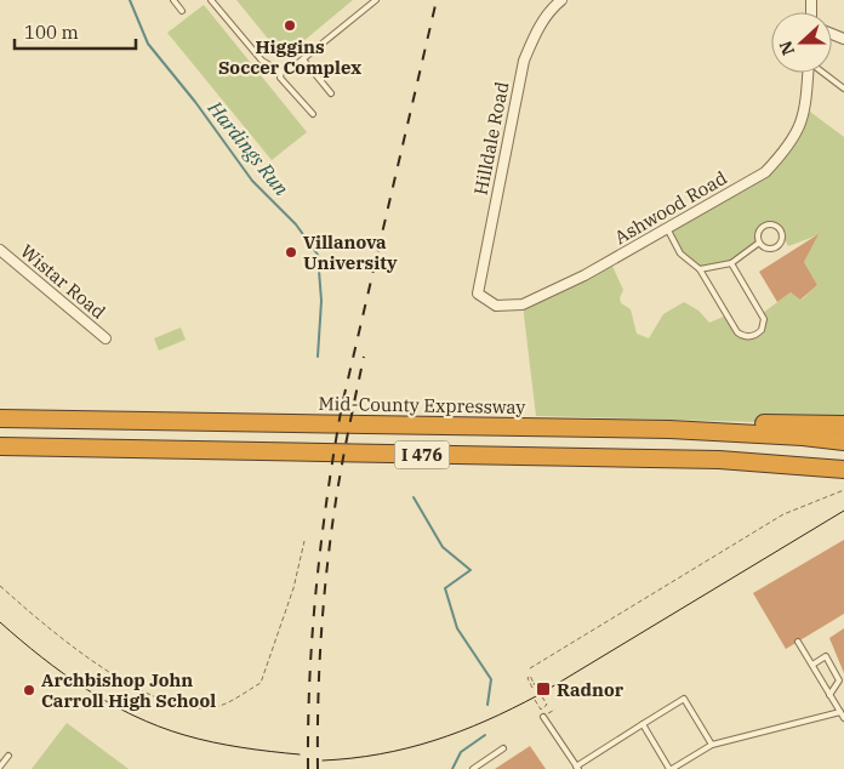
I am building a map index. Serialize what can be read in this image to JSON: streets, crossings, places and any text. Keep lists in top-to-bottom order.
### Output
{
  "streets": {
    "highway": ["Mid-County Expressway", "I 476"],
    "street": ["Hilldale Road", "Ashwood Road", "Wistar Road"]
  },
  "crossings": [
    ["Hilldale Road", "Ashwood Road"]
  ],
  "water": ["Hardings Run"],
  "places": {
    "other": ["Higgins Soccer Complex", "Villanova University", "Archbishop John Carroll High School"],
    "transit": ["Radnor"]
  },
  "scale_bar": "100 m",
  "north": "left"
}
